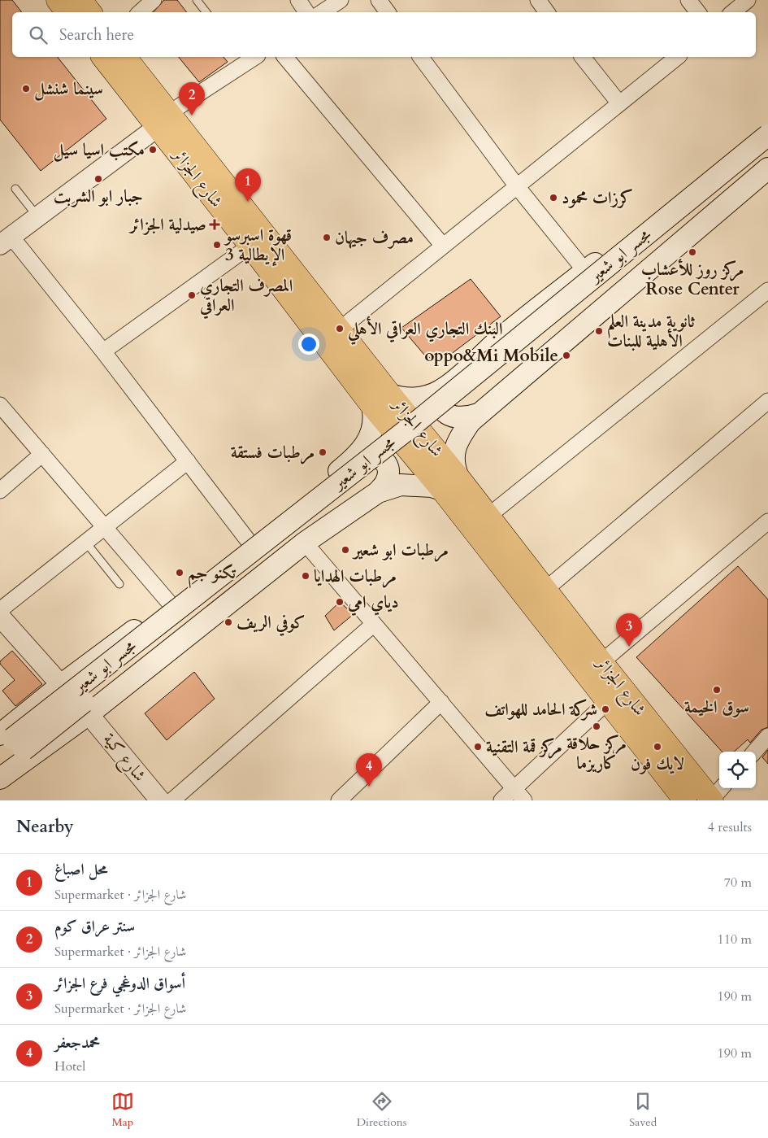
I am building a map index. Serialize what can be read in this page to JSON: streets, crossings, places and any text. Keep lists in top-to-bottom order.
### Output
{
  "streets": {
    "main road": ["شارع الجزائر", "مجسر ابو شعير"],
    "street": ["شارع كية"]
  },
  "places": {
    "other": [
      "سينما شنشل",
      "مكتب اسيا سيل",
      "جبار ابو الشربت",
      "كرزات محمود",
      "مصرف جيهان",
      "قهوة اسبرسو الإيطالية 3",
      "مركز روز للأعشاب Rose Center",
      "المصرف التجاري العراقي",
      "البنك التجاري العراقي الأهلي",
      "ثانوية مدينة العلم الأهلية للبنات",
      "oppo&Mi Mobile",
      "مرطبات فستقة",
      "مرطبات ابو شعير",
      "تكنو جم",
      "مرطبات الهدايا",
      "دياي امي",
      "كوفي الريف",
      "سوق الخيمة",
      "شركة الحامد للهواتف",
      "مركز حلاقة كاريزما",
      "مركز قمة التقنية",
      "لايك فون"
    ],
    "health": ["صيدلية الجزائر"]
  },
  "page": {
    "search": "Search here",
    "pins": [
      "2",
      "1",
      "3",
      "4"
    ],
    "heading": ["Nearby", "4 results"],
    "list": [
      {
        "mark": "1",
        "name": "محل اصباغ",
        "note": "Supermarket · شارع الجزائر",
        "value": "70 m"
      },
      {
        "mark": "2",
        "name": "سنتر عراق كوم",
        "note": "Supermarket · شارع الجزائر",
        "value": "110 m"
      },
      {
        "mark": "3",
        "name": "أسواق الدوغجي فرع الجزائر",
        "note": "Supermarket · شارع الجزائر",
        "value": "190 m"
      },
      {
        "mark": "4",
        "name": "محمدجعفر",
        "note": "Hotel",
        "value": "190 m"
      }
    ],
    "nav": ["Map", "Directions", "Saved"]
  }
}
